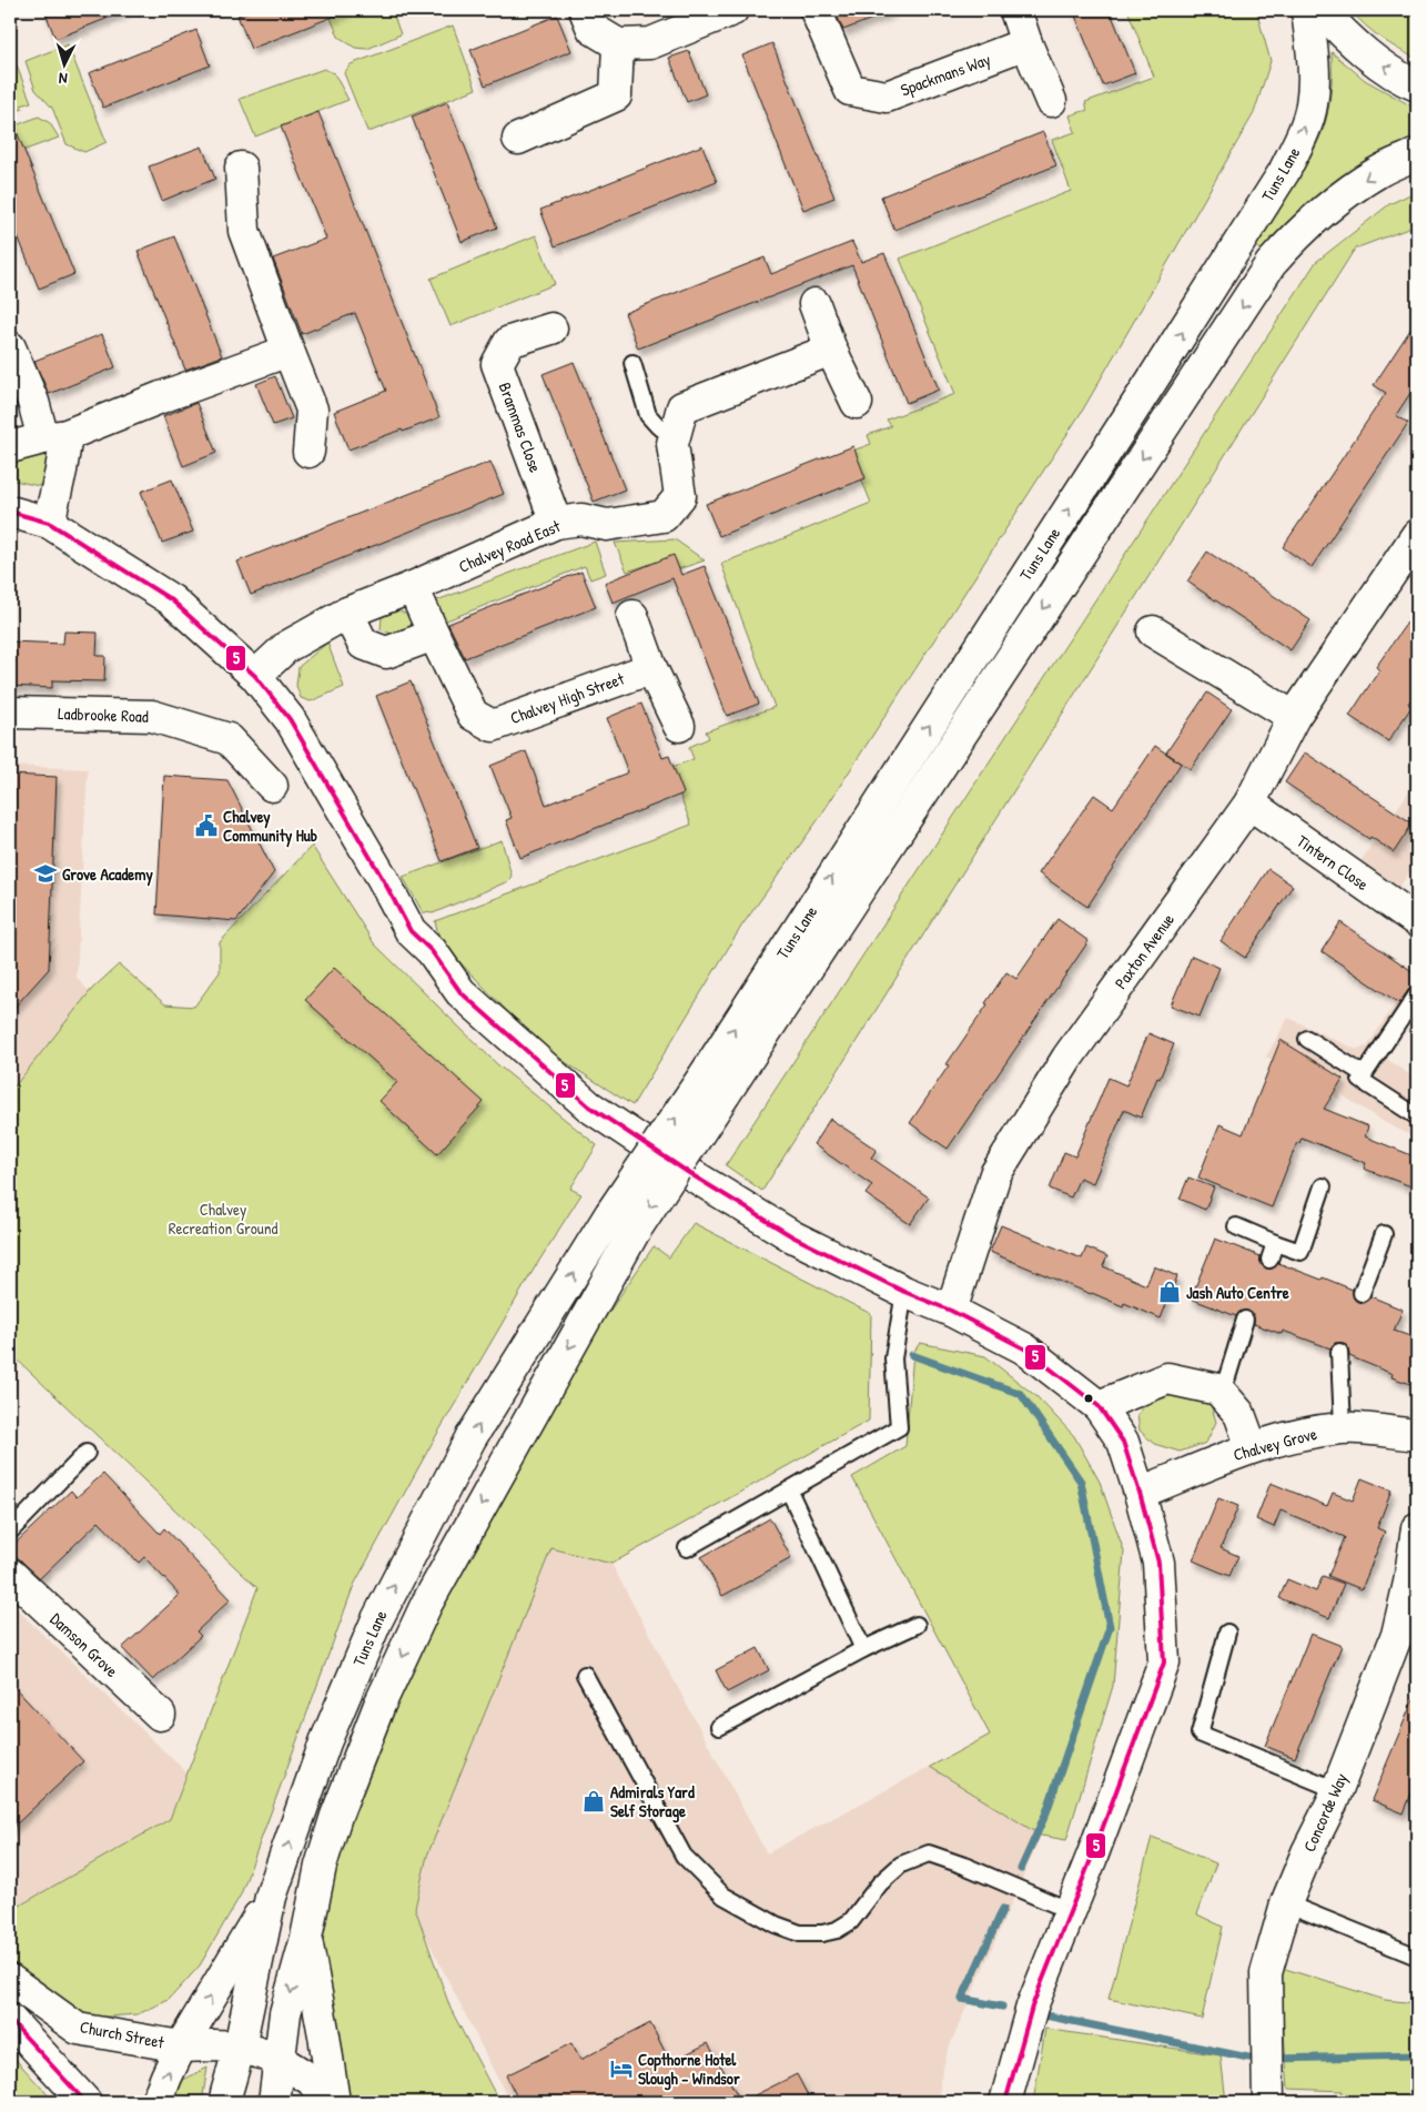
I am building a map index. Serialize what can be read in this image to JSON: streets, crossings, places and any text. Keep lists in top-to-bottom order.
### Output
{
  "streets": {
    "street": [
      "Spackmans Way",
      "Tuns Lane",
      "Brammas Close",
      "Chalvey Road East",
      "Chalvey High Street",
      "Ladbrooke Road",
      "Tintern Close",
      "Paxton Avenue",
      "Chalvey Grove",
      "Damson Grove",
      "Concorde Way",
      "Church Street"
    ]
  },
  "crossings": [
    ["Tuns Lane", "Church Street"],
    ["Brammas Close", "Chalvey Road East"],
    ["Tintern Close", "Paxton Avenue"]
  ],
  "parks": ["Chalvey Recreation Ground"],
  "places": {
    "public building": ["Chalvey Community Hub"],
    "school or university": ["Grove Academy"],
    "shop": ["Jash Auto Centre", "Admirals Yard Self Storage"],
    "hotel": ["Copthorne Hotel Slough - Windsor"]
  },
  "lines": ["transit line 5"],
  "north": "bottom"
}
